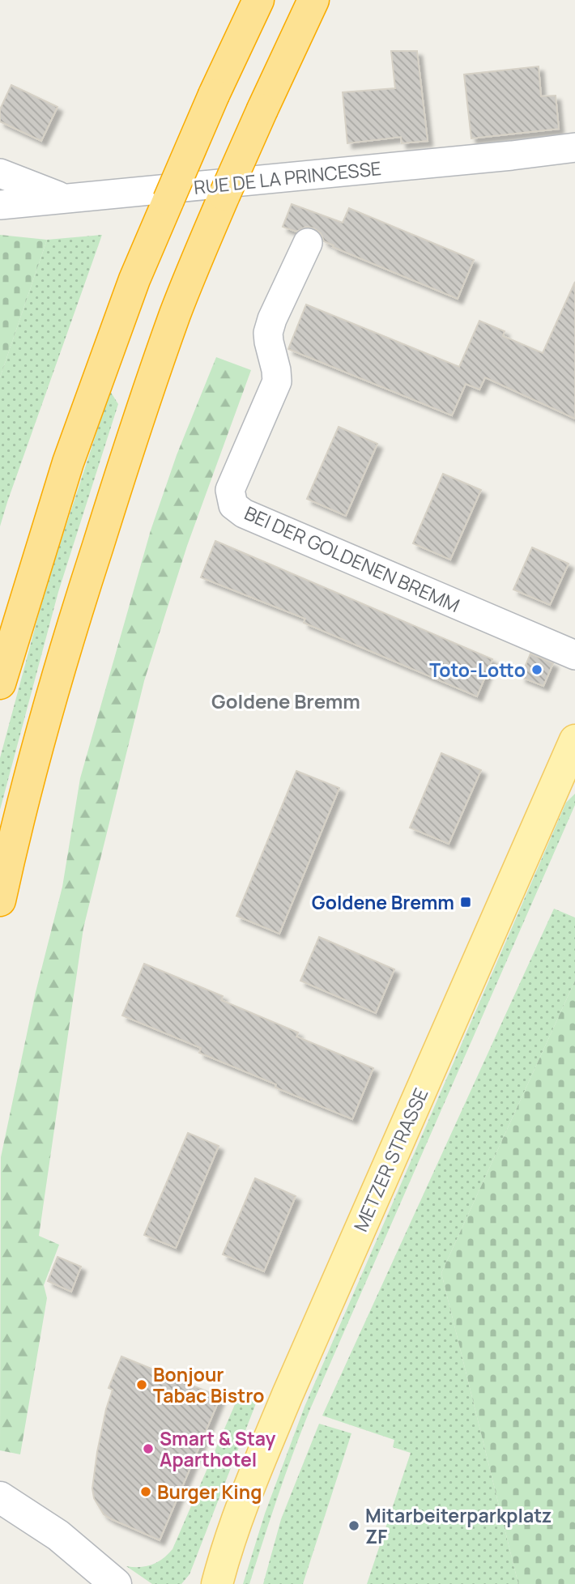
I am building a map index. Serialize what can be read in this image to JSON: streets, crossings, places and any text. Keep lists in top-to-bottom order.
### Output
{
  "streets": {
    "main road": ["METZER STRASSE"],
    "street": ["RUE DE LA PRINCESSE", "BEI DER GOLDENEN BREMM"]
  },
  "districts": ["Goldene Bremm"],
  "places": {
    "other": [
      "Toto-Lotto",
      "Bonjour Tabac Bistro",
      "Smart & Stay Aparthotel",
      "Burger King",
      "Mitarbeiterparkplatz ZF"
    ],
    "transit": ["Goldene Bremm"]
  }
}
